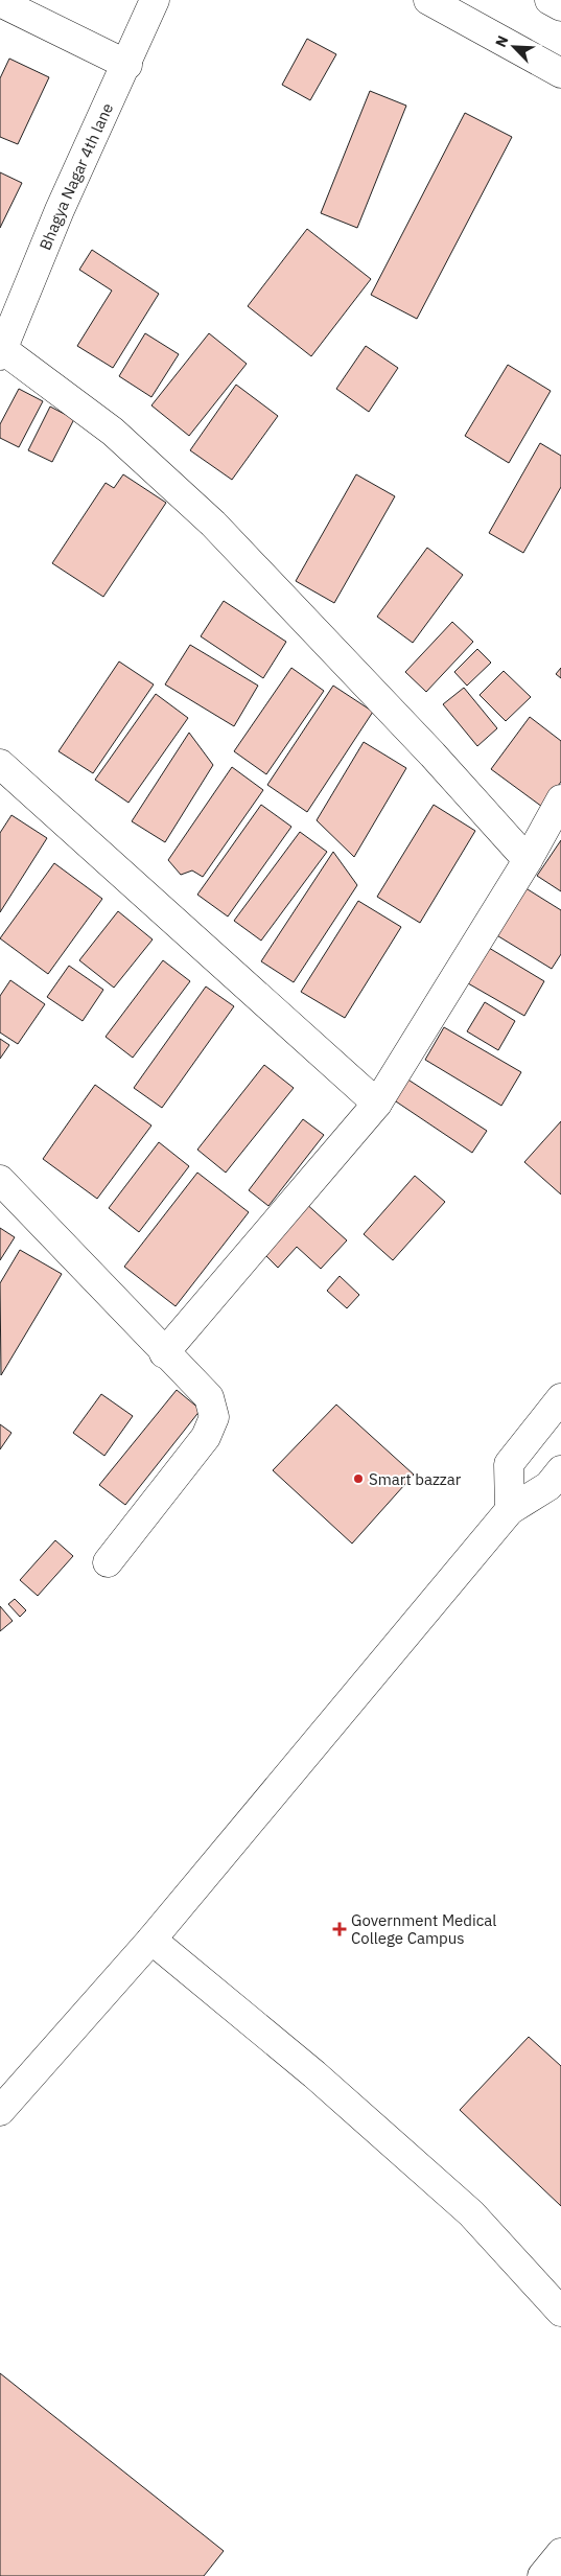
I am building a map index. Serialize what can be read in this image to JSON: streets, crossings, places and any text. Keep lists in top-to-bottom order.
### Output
{
  "streets": {
    "street": ["Bhagya Nagar 4th lane"]
  },
  "places": {
    "other": ["Smart bazzar"],
    "health": ["Government Medical College Campus"]
  },
  "north": "top left"
}
